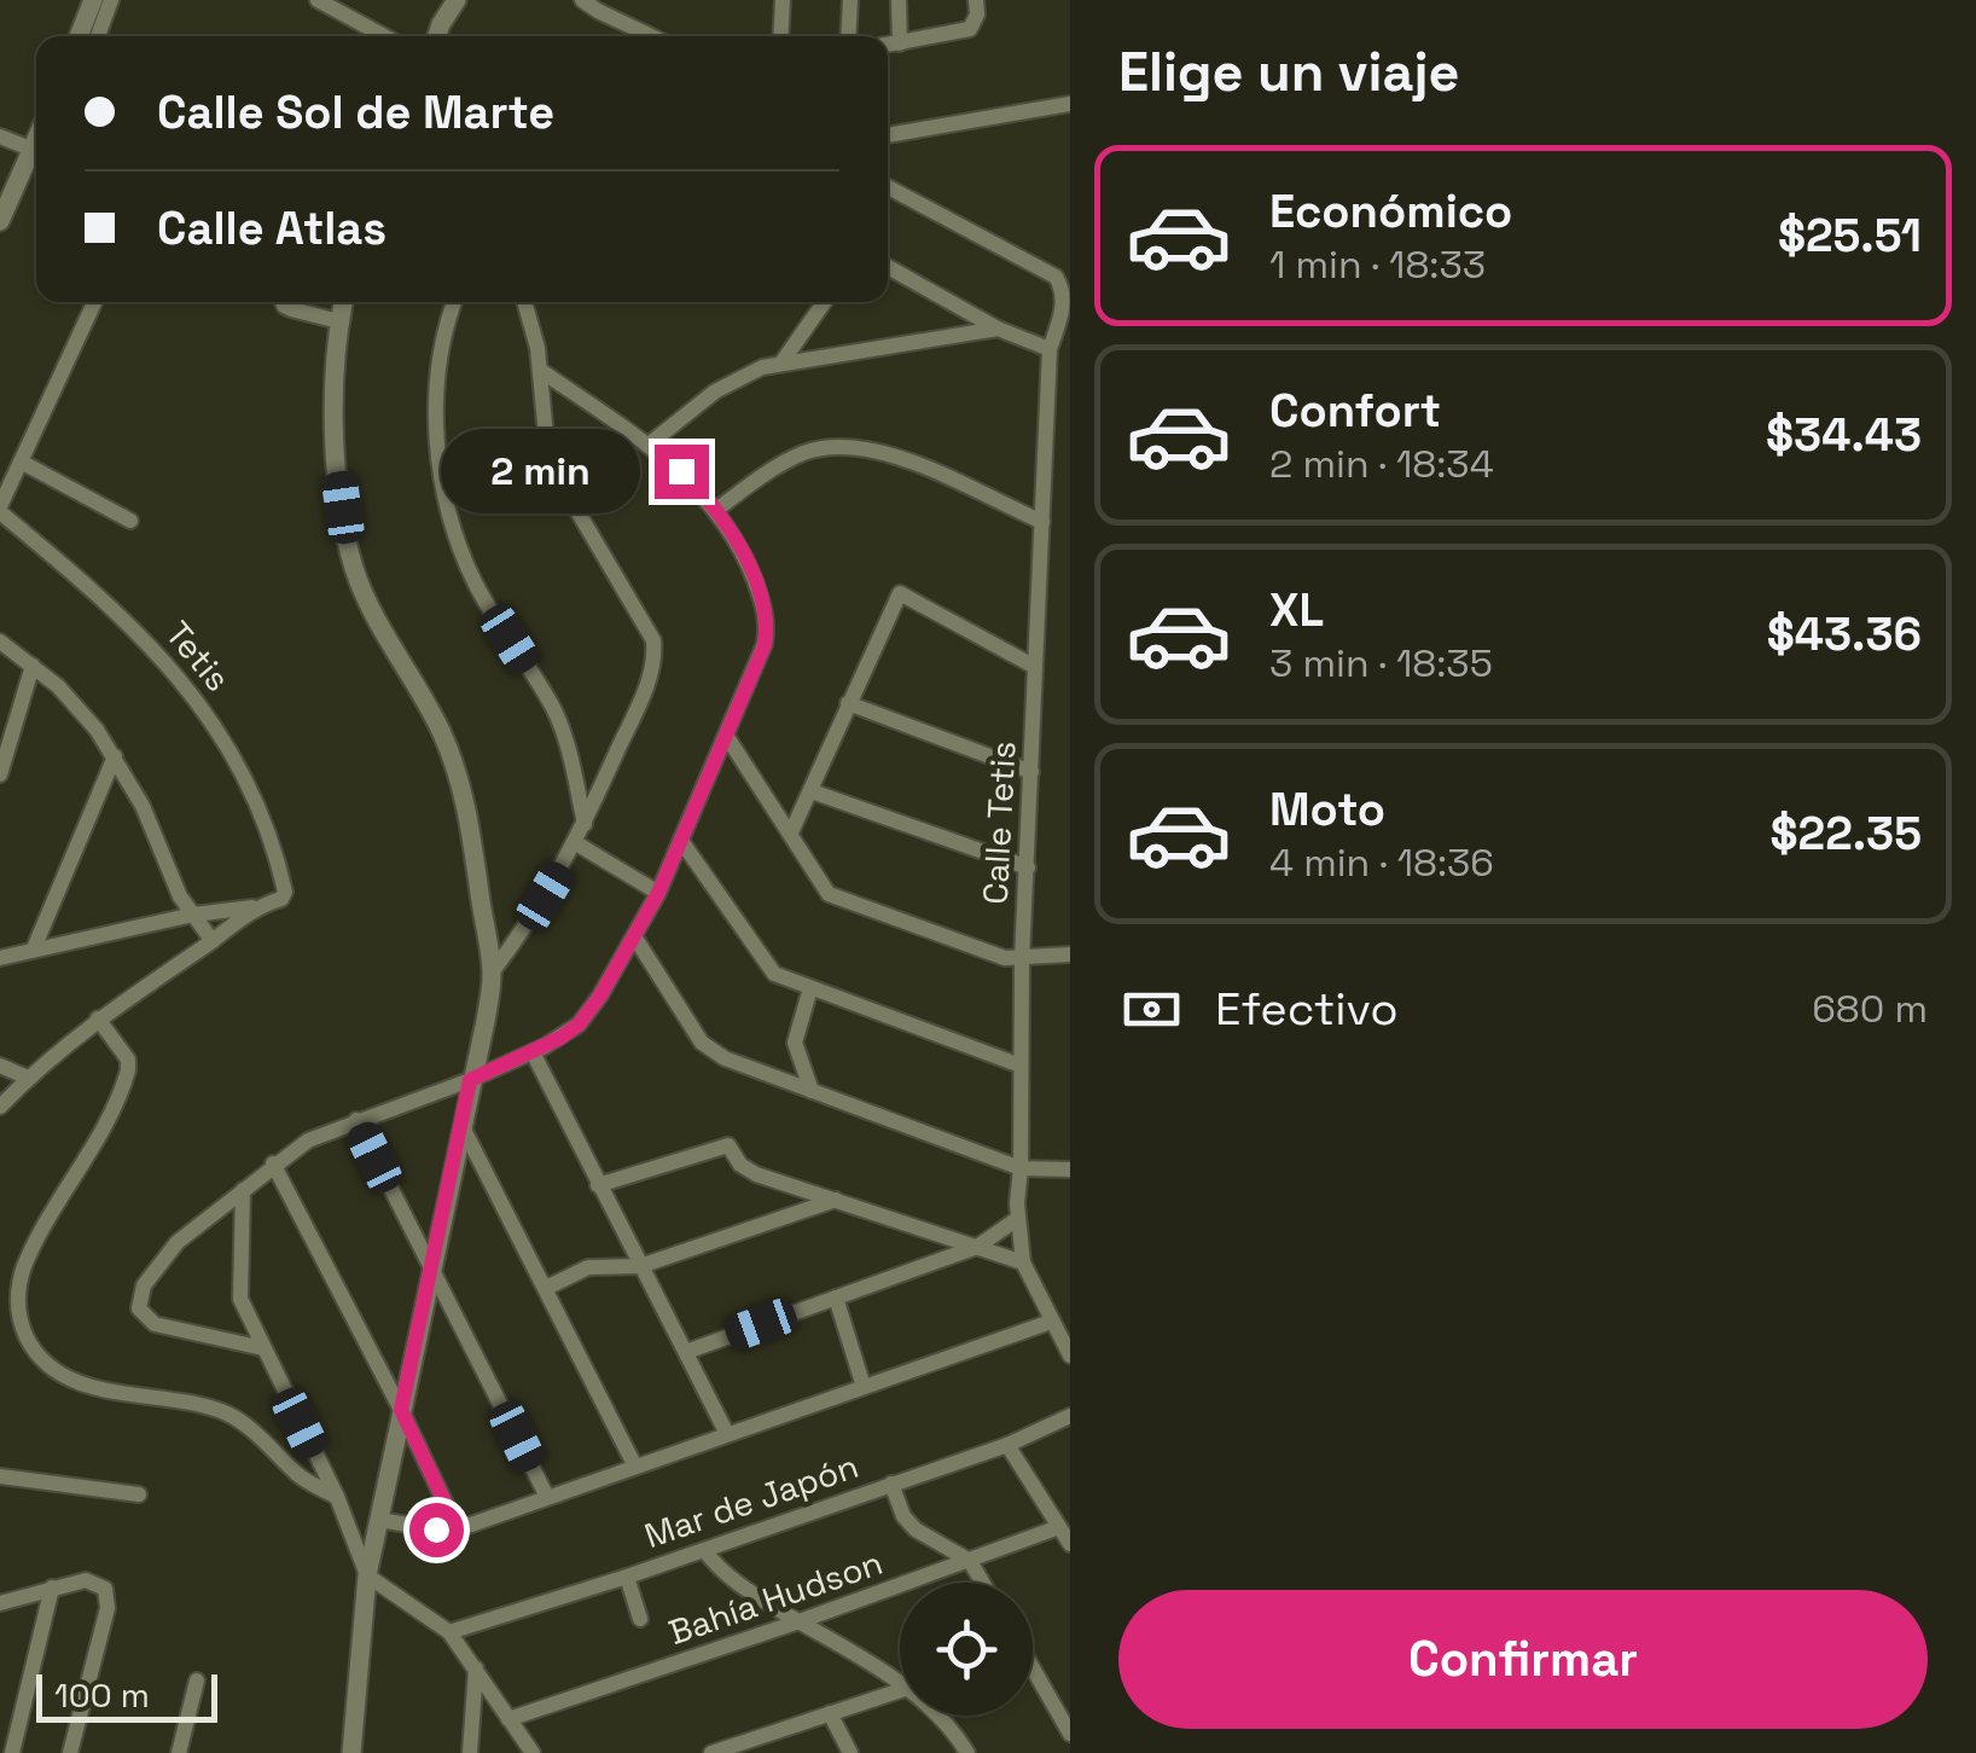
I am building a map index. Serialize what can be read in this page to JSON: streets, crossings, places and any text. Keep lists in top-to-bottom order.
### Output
{
  "streets": {
    "street": [
      "Tetis",
      "Calle Tetis",
      "Mar de Japón",
      "Bahía Hudson"
    ]
  },
  "scale_bar": "100 m",
  "page": {
    "heading": "Elige un viaje",
    "banner": ["Calle Sol de Marte", "Calle Atlas"],
    "list": [
      {
        "name": "Económico",
        "note": "1 min · 18:33",
        "value": "$25.51"
      },
      {
        "name": "Confort",
        "note": "2 min · 18:34",
        "value": "$34.43"
      },
      {
        "name": "XL",
        "note": "3 min · 18:35",
        "value": "$43.36"
      },
      {
        "name": "Moto",
        "note": "4 min · 18:36",
        "value": "$22.35"
      }
    ],
    "bubble": "2 min",
    "pay": ["Efectivo", "680 m"],
    "buttons": "Confirmar",
    "scale": "100 m"
  }
}
